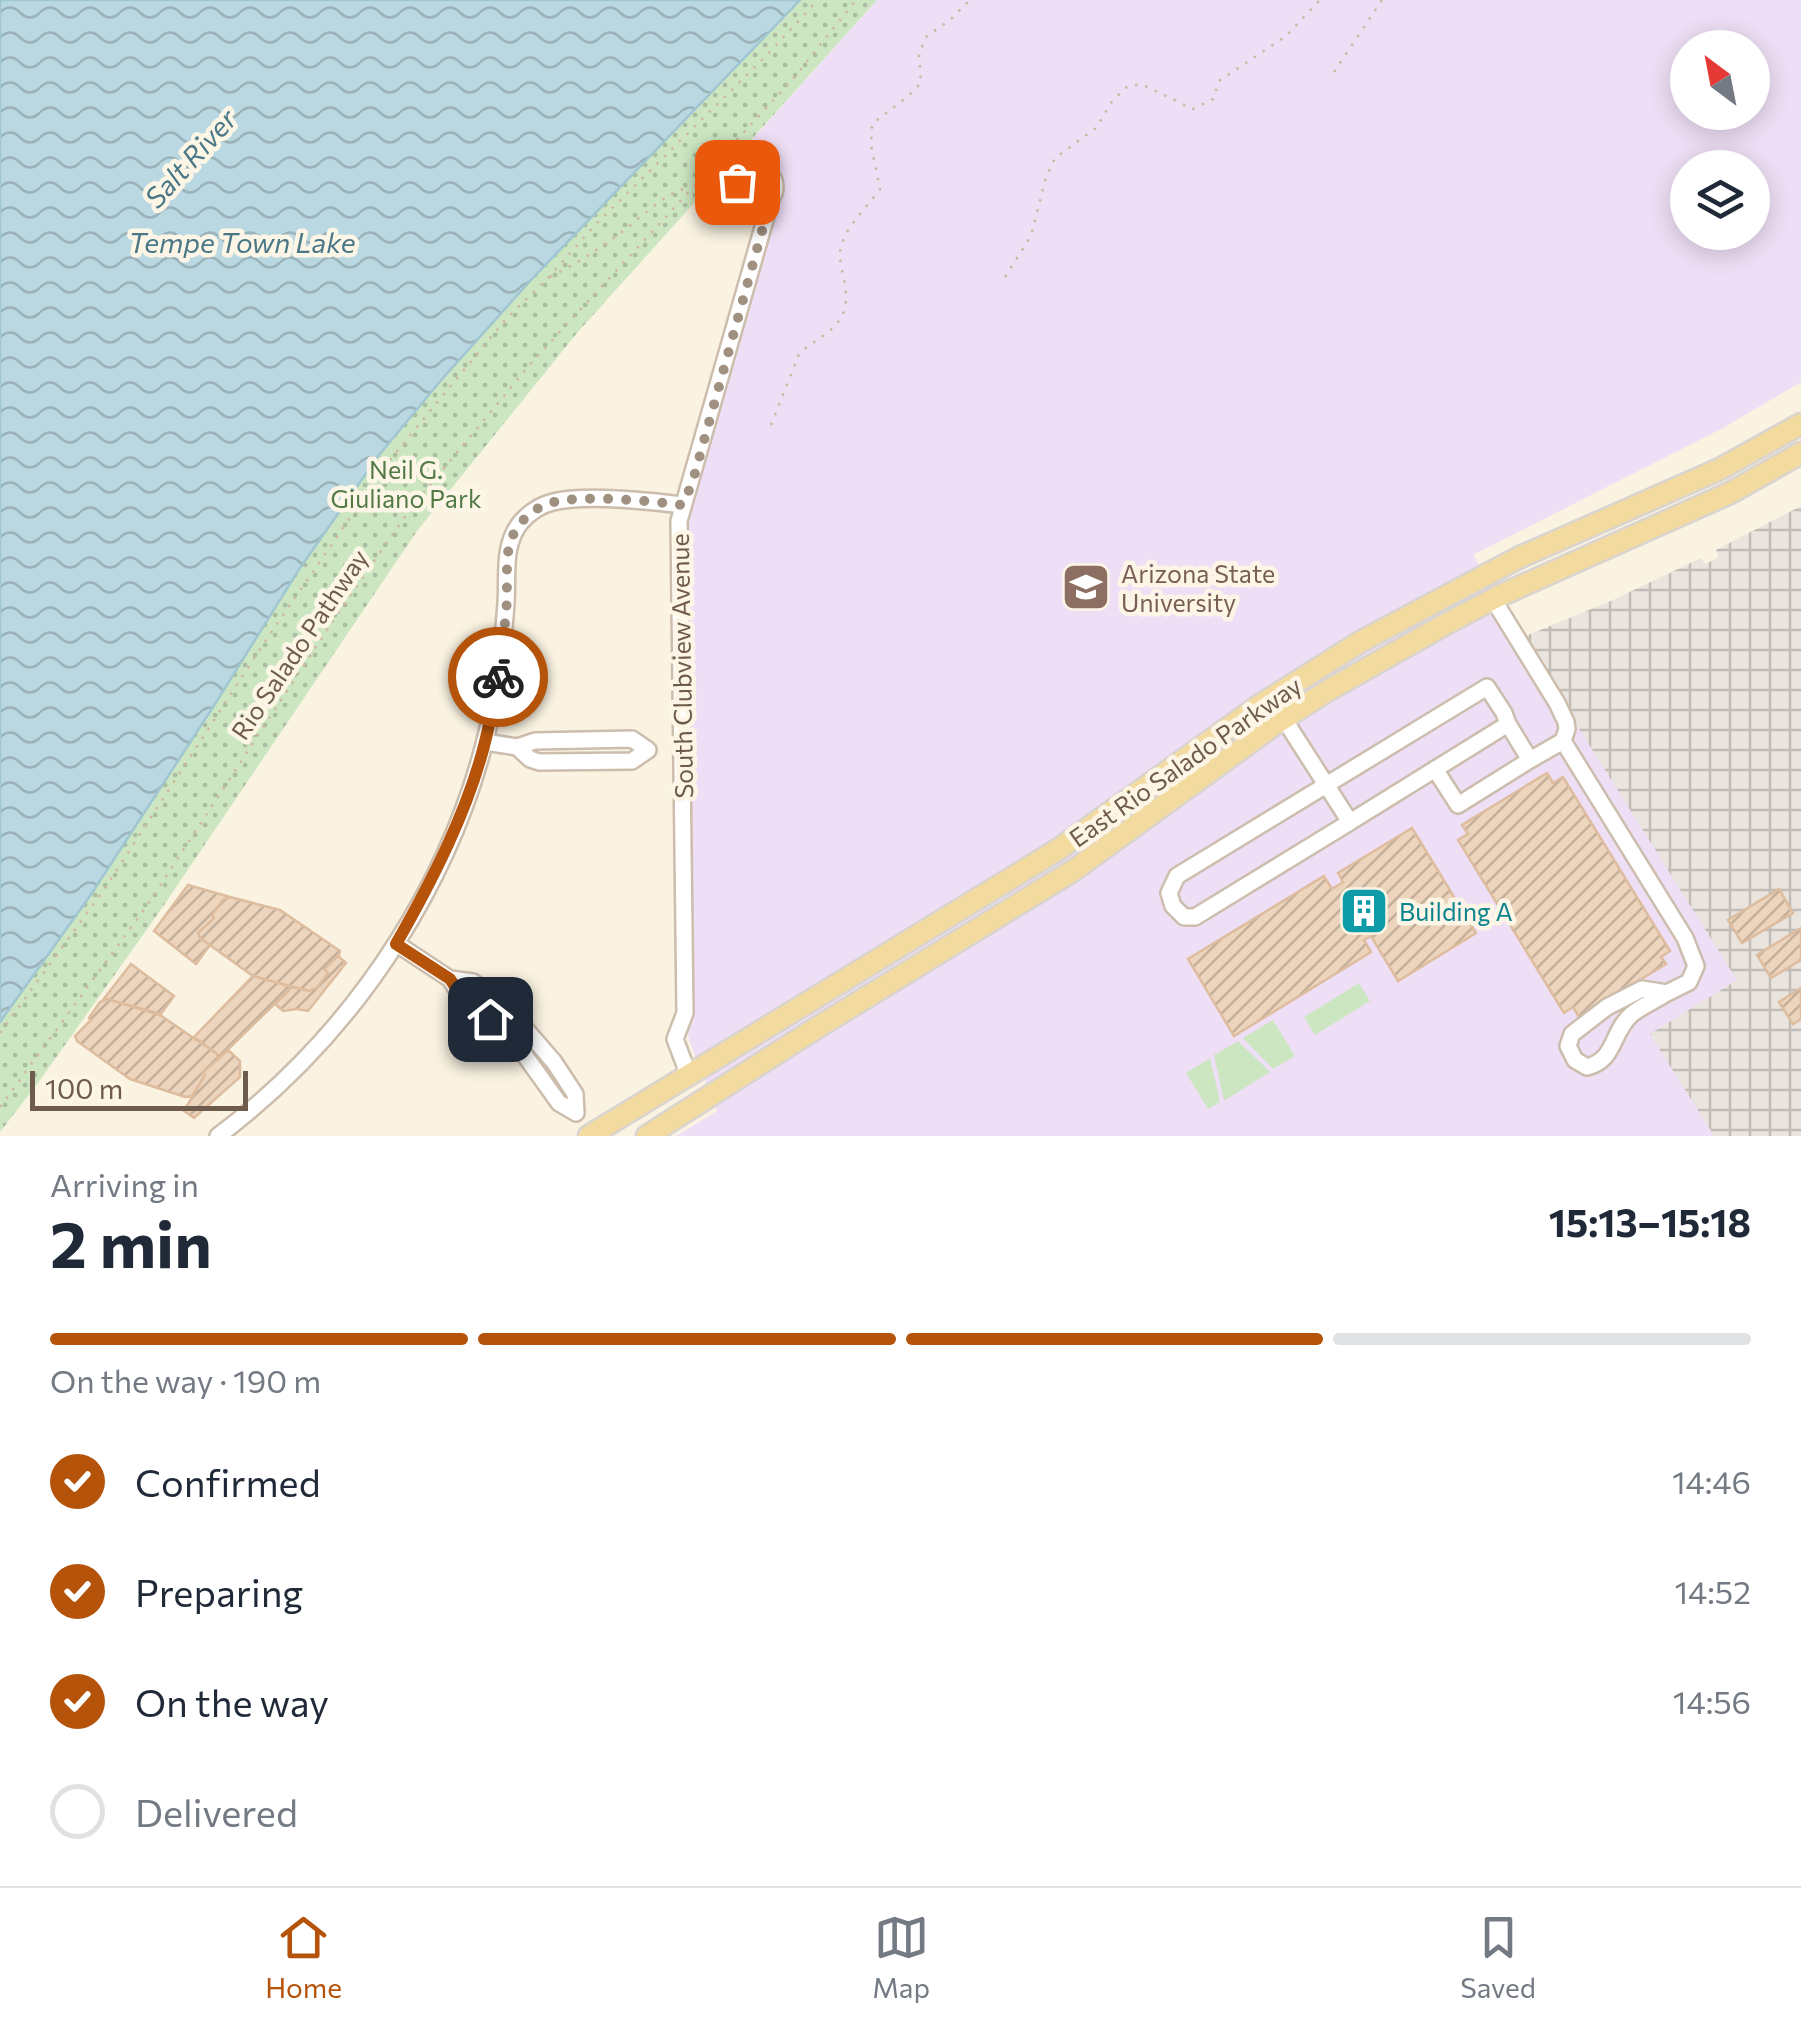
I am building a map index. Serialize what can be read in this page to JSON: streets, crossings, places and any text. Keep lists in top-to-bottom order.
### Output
{
  "streets": {
    "main road": ["East Rio Salado Parkway"],
    "street": ["South Clubview Avenue"],
    "path": ["Rio Salado Pathway"]
  },
  "crossings": [
    ["South Clubview Avenue", "East Rio Salado Parkway"]
  ],
  "water": ["Salt River", "Tempe Town Lake"],
  "parks": ["Neil G. Giuliano Park"],
  "places": {
    "school or university": ["Arizona State University"],
    "building": ["Building A"]
  },
  "scale_bar": "100 m",
  "north": "top left",
  "page": {
    "scale": "100 m",
    "heading": ["2 min", "Arriving in", "15:13–15:18"],
    "bar": "On the way · 190 m",
    "list": [
      ["Confirmed", "14:46"],
      ["Preparing", "14:52"],
      ["On the way", "14:56"],
      "Delivered"
    ],
    "tabs": ["Home", "Map", "Saved"]
  }
}
